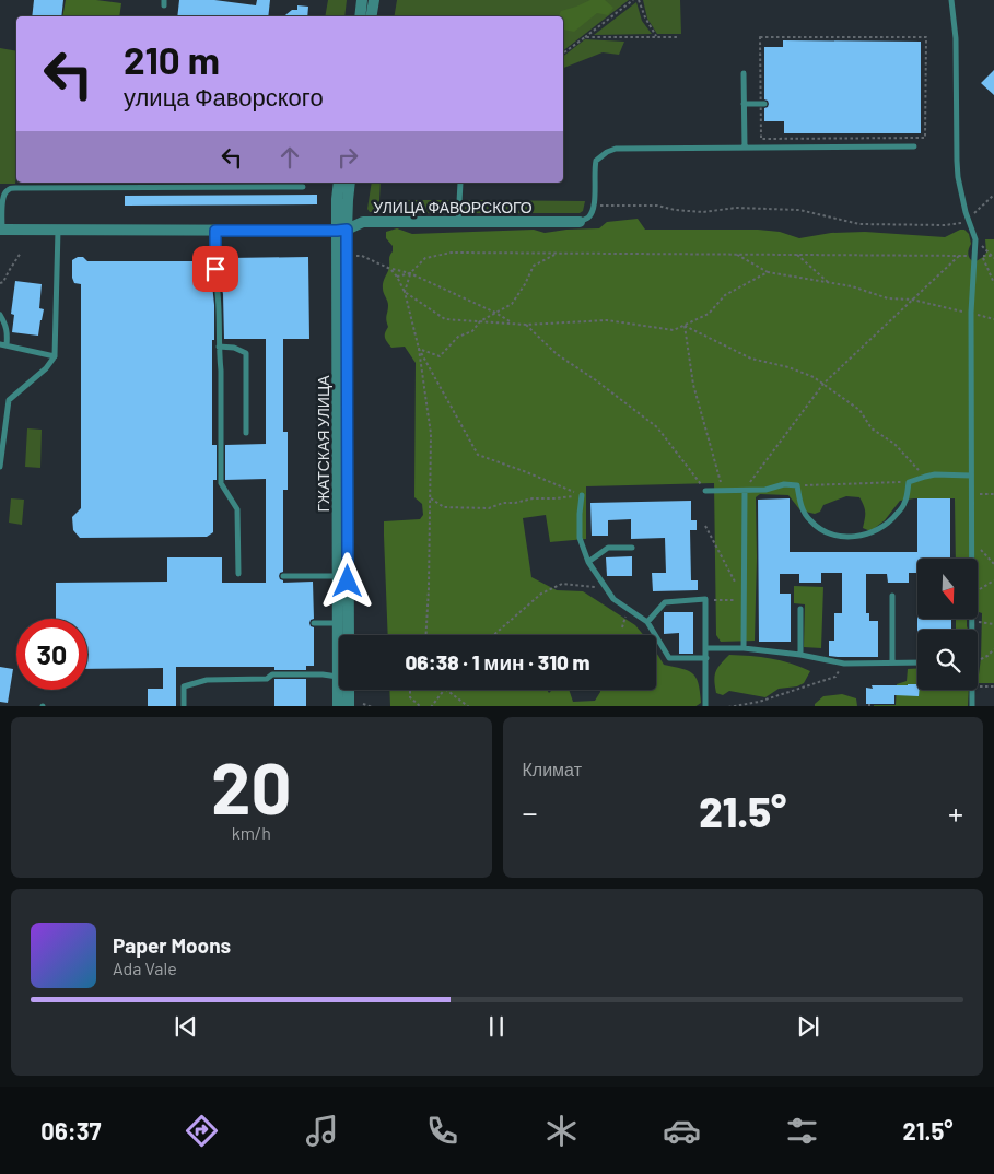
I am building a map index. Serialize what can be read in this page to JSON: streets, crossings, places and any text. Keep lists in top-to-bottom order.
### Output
{
  "streets": {
    "street": ["УЛИЦА ФАВОРСКОГО", "ГЖАТСКАЯ УЛИЦА"]
  },
  "crossings": [
    ["УЛИЦА ФАВОРСКОГО", "ГЖАТСКАЯ УЛИЦА"]
  ],
  "north": "bottom",
  "page": {
    "turn": ["210 m", "улица Фаворского"],
    "limit": "30",
    "trip": "06:38 · 1 мин · 310 m",
    "tile": [
      ["20", "km/h"],
      "Климат"
    ],
    "heat": ["−", "21.5°", "+"],
    "song": ["Paper Moons", "Ada Vale"],
    "tabs": ["06:37", "21.5°"]
  }
}
